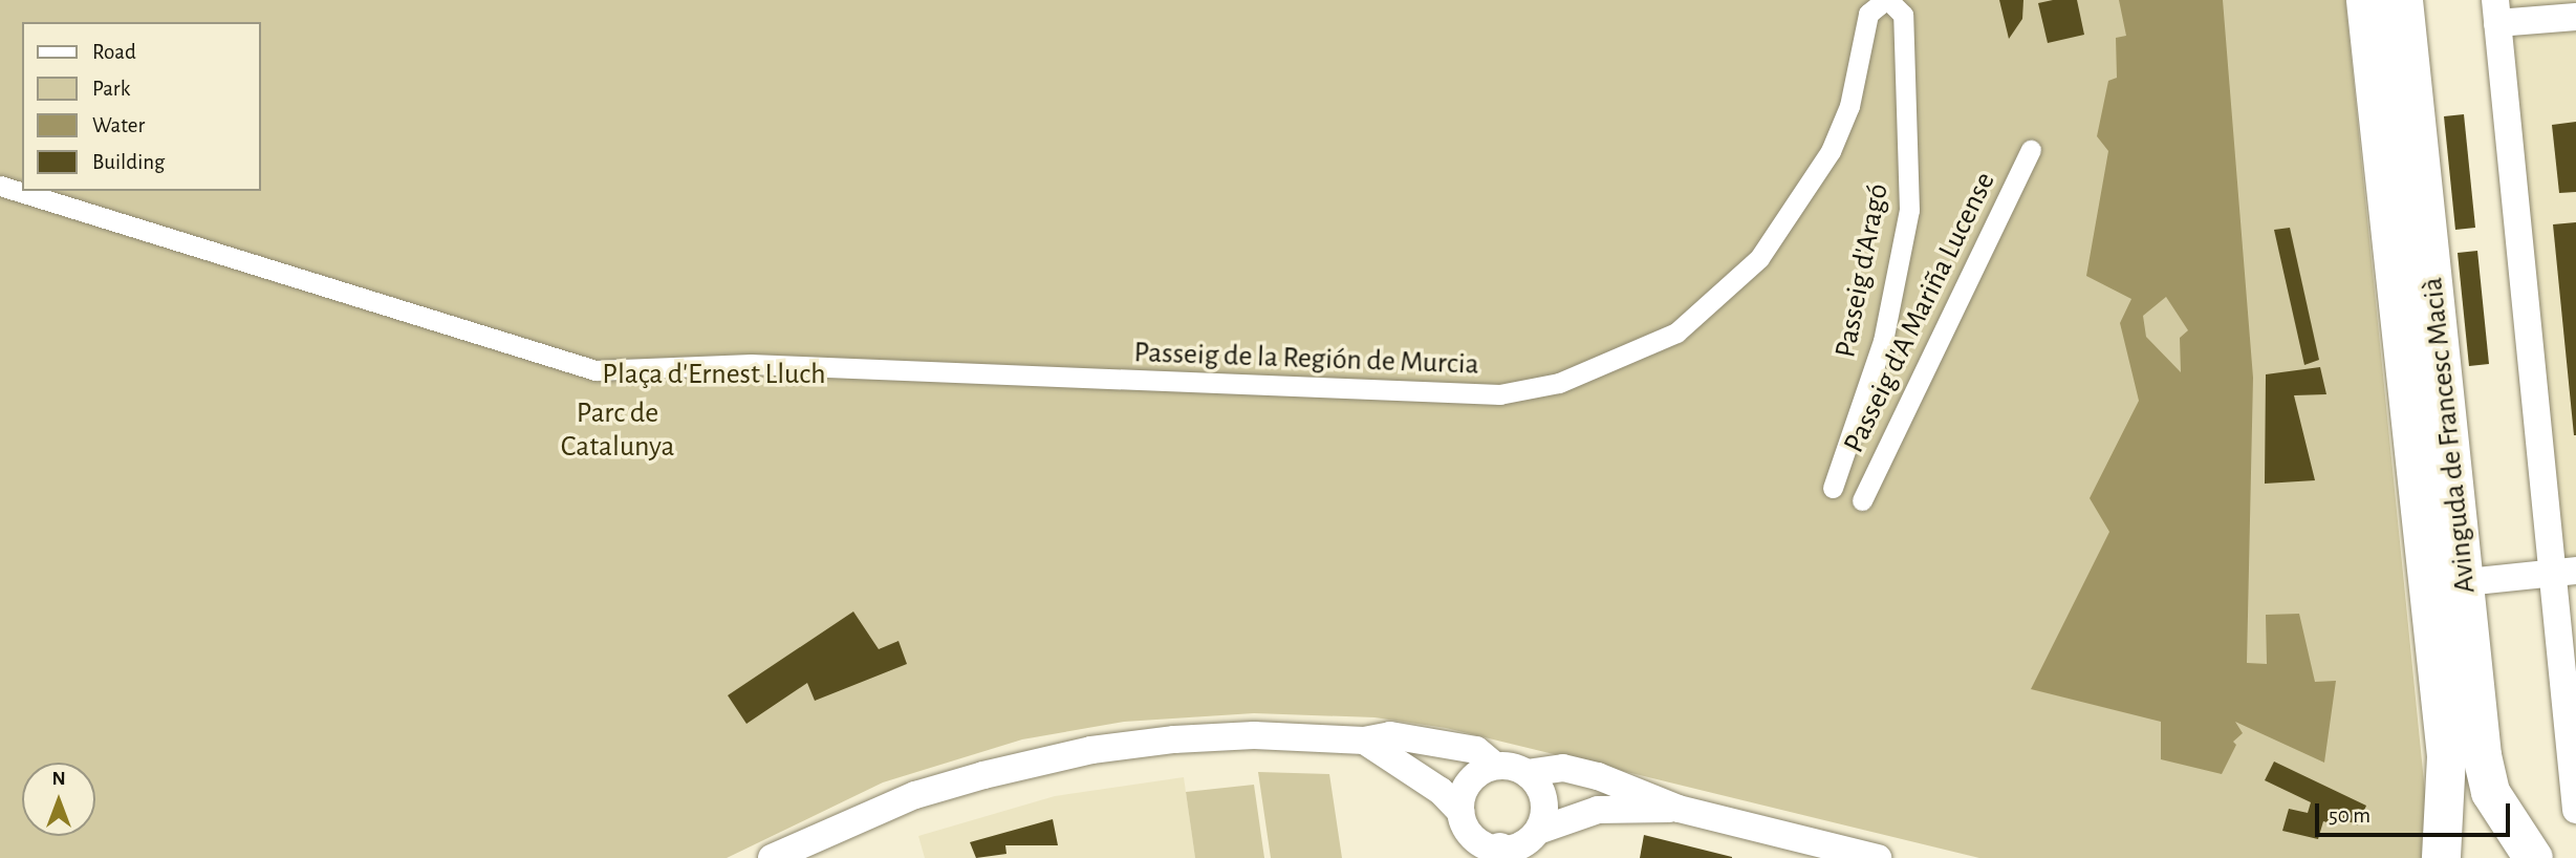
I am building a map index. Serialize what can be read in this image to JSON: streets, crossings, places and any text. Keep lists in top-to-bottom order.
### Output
{
  "streets": {
    "main road": ["Avinguda de Francesc Macià"],
    "street": ["Passeig d'Aragó", "Passeig d'A Mariña Lucense", "Passeig de la Región de Murcia"]
  },
  "crossings": [
    ["Passeig d'Aragó", "Passeig de la Región de Murcia"]
  ],
  "parks": ["Plaça d'Ernest Lluch", "Parc de Catalunya"],
  "legend": [
    "Road",
    "Park",
    "Water",
    "Building"
  ],
  "scale_bar": "50 m",
  "north": "top"
}
